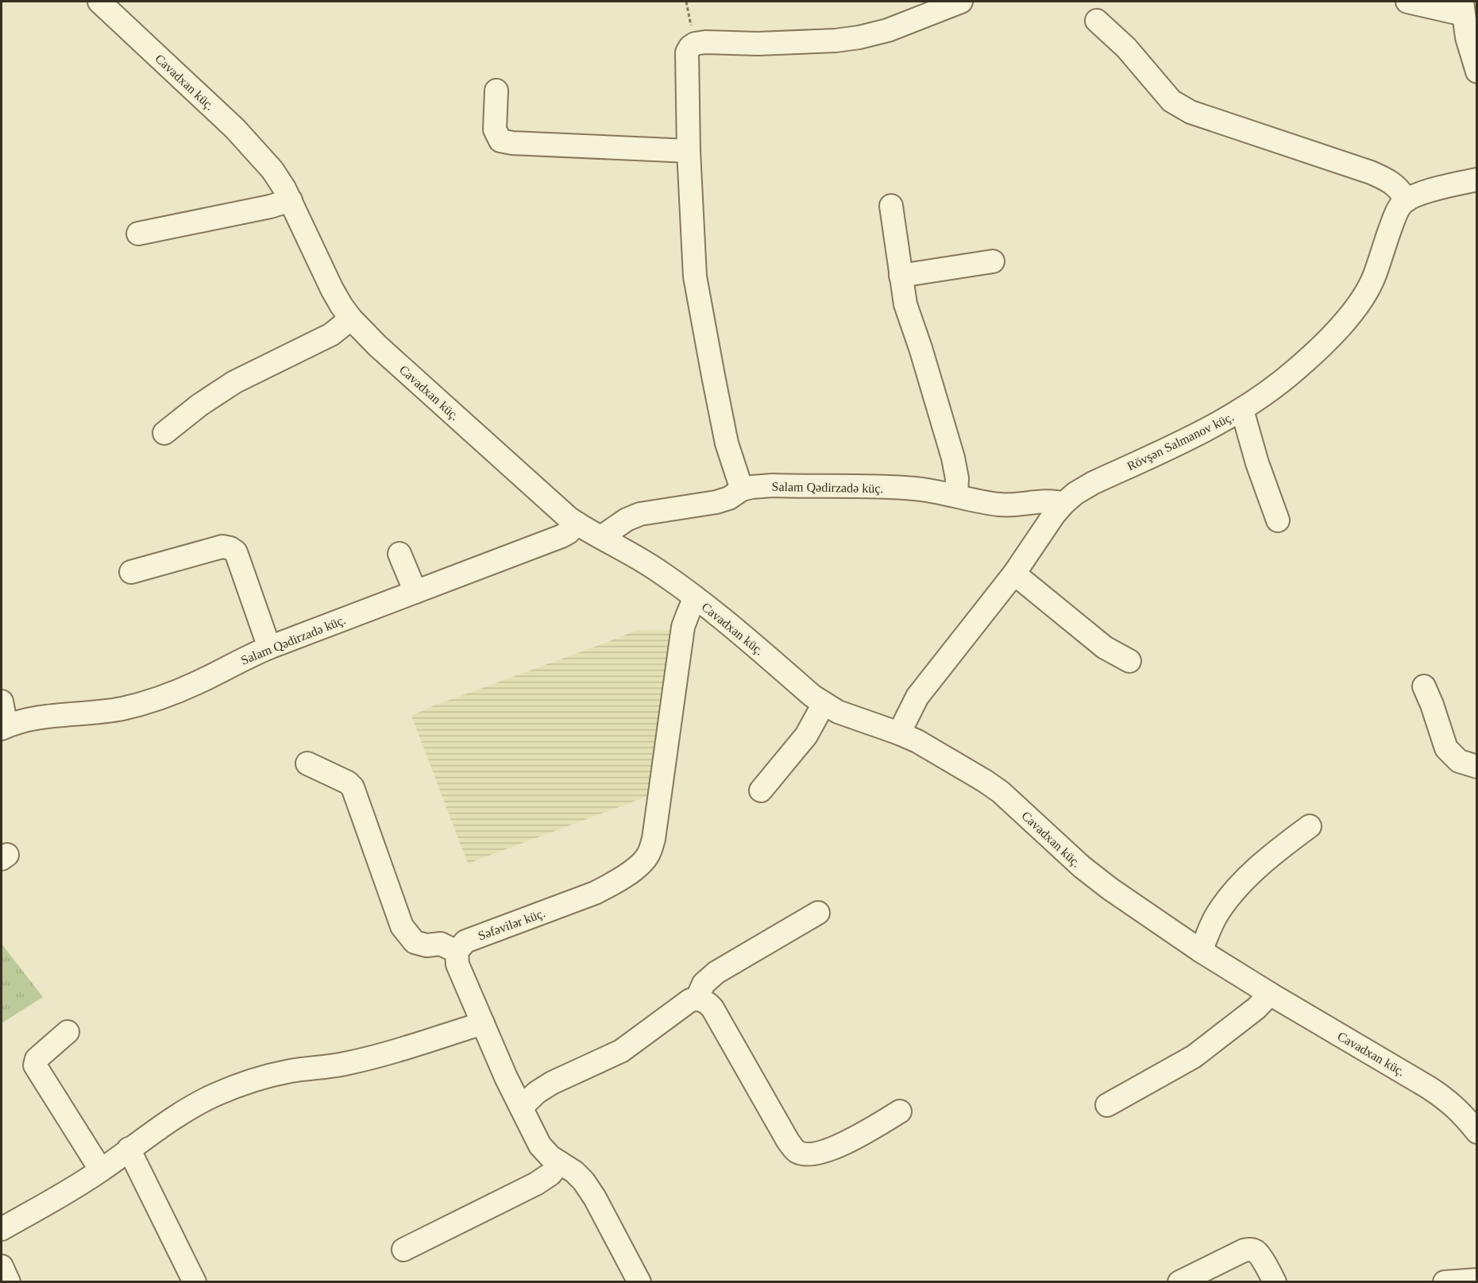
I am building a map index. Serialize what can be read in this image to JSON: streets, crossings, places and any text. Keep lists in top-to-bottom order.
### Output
{
  "streets": {
    "street": [
      "Cavadxan küç.",
      "Rövşən Salmanov küç.",
      "Salam Qədirzadə küç.",
      "Səfəvilər küç."
    ]
  },
  "crossings": [
    ["Cavadxan küç.", "Rövşən Salmanov küç."],
    ["Cavadxan küç.", "Salam Qədirzadə küç."],
    ["Cavadxan küç.", "Səfəvilər küç."],
    ["Rövşən Salmanov küç.", "Salam Qədirzadə küç."]
  ]
}
